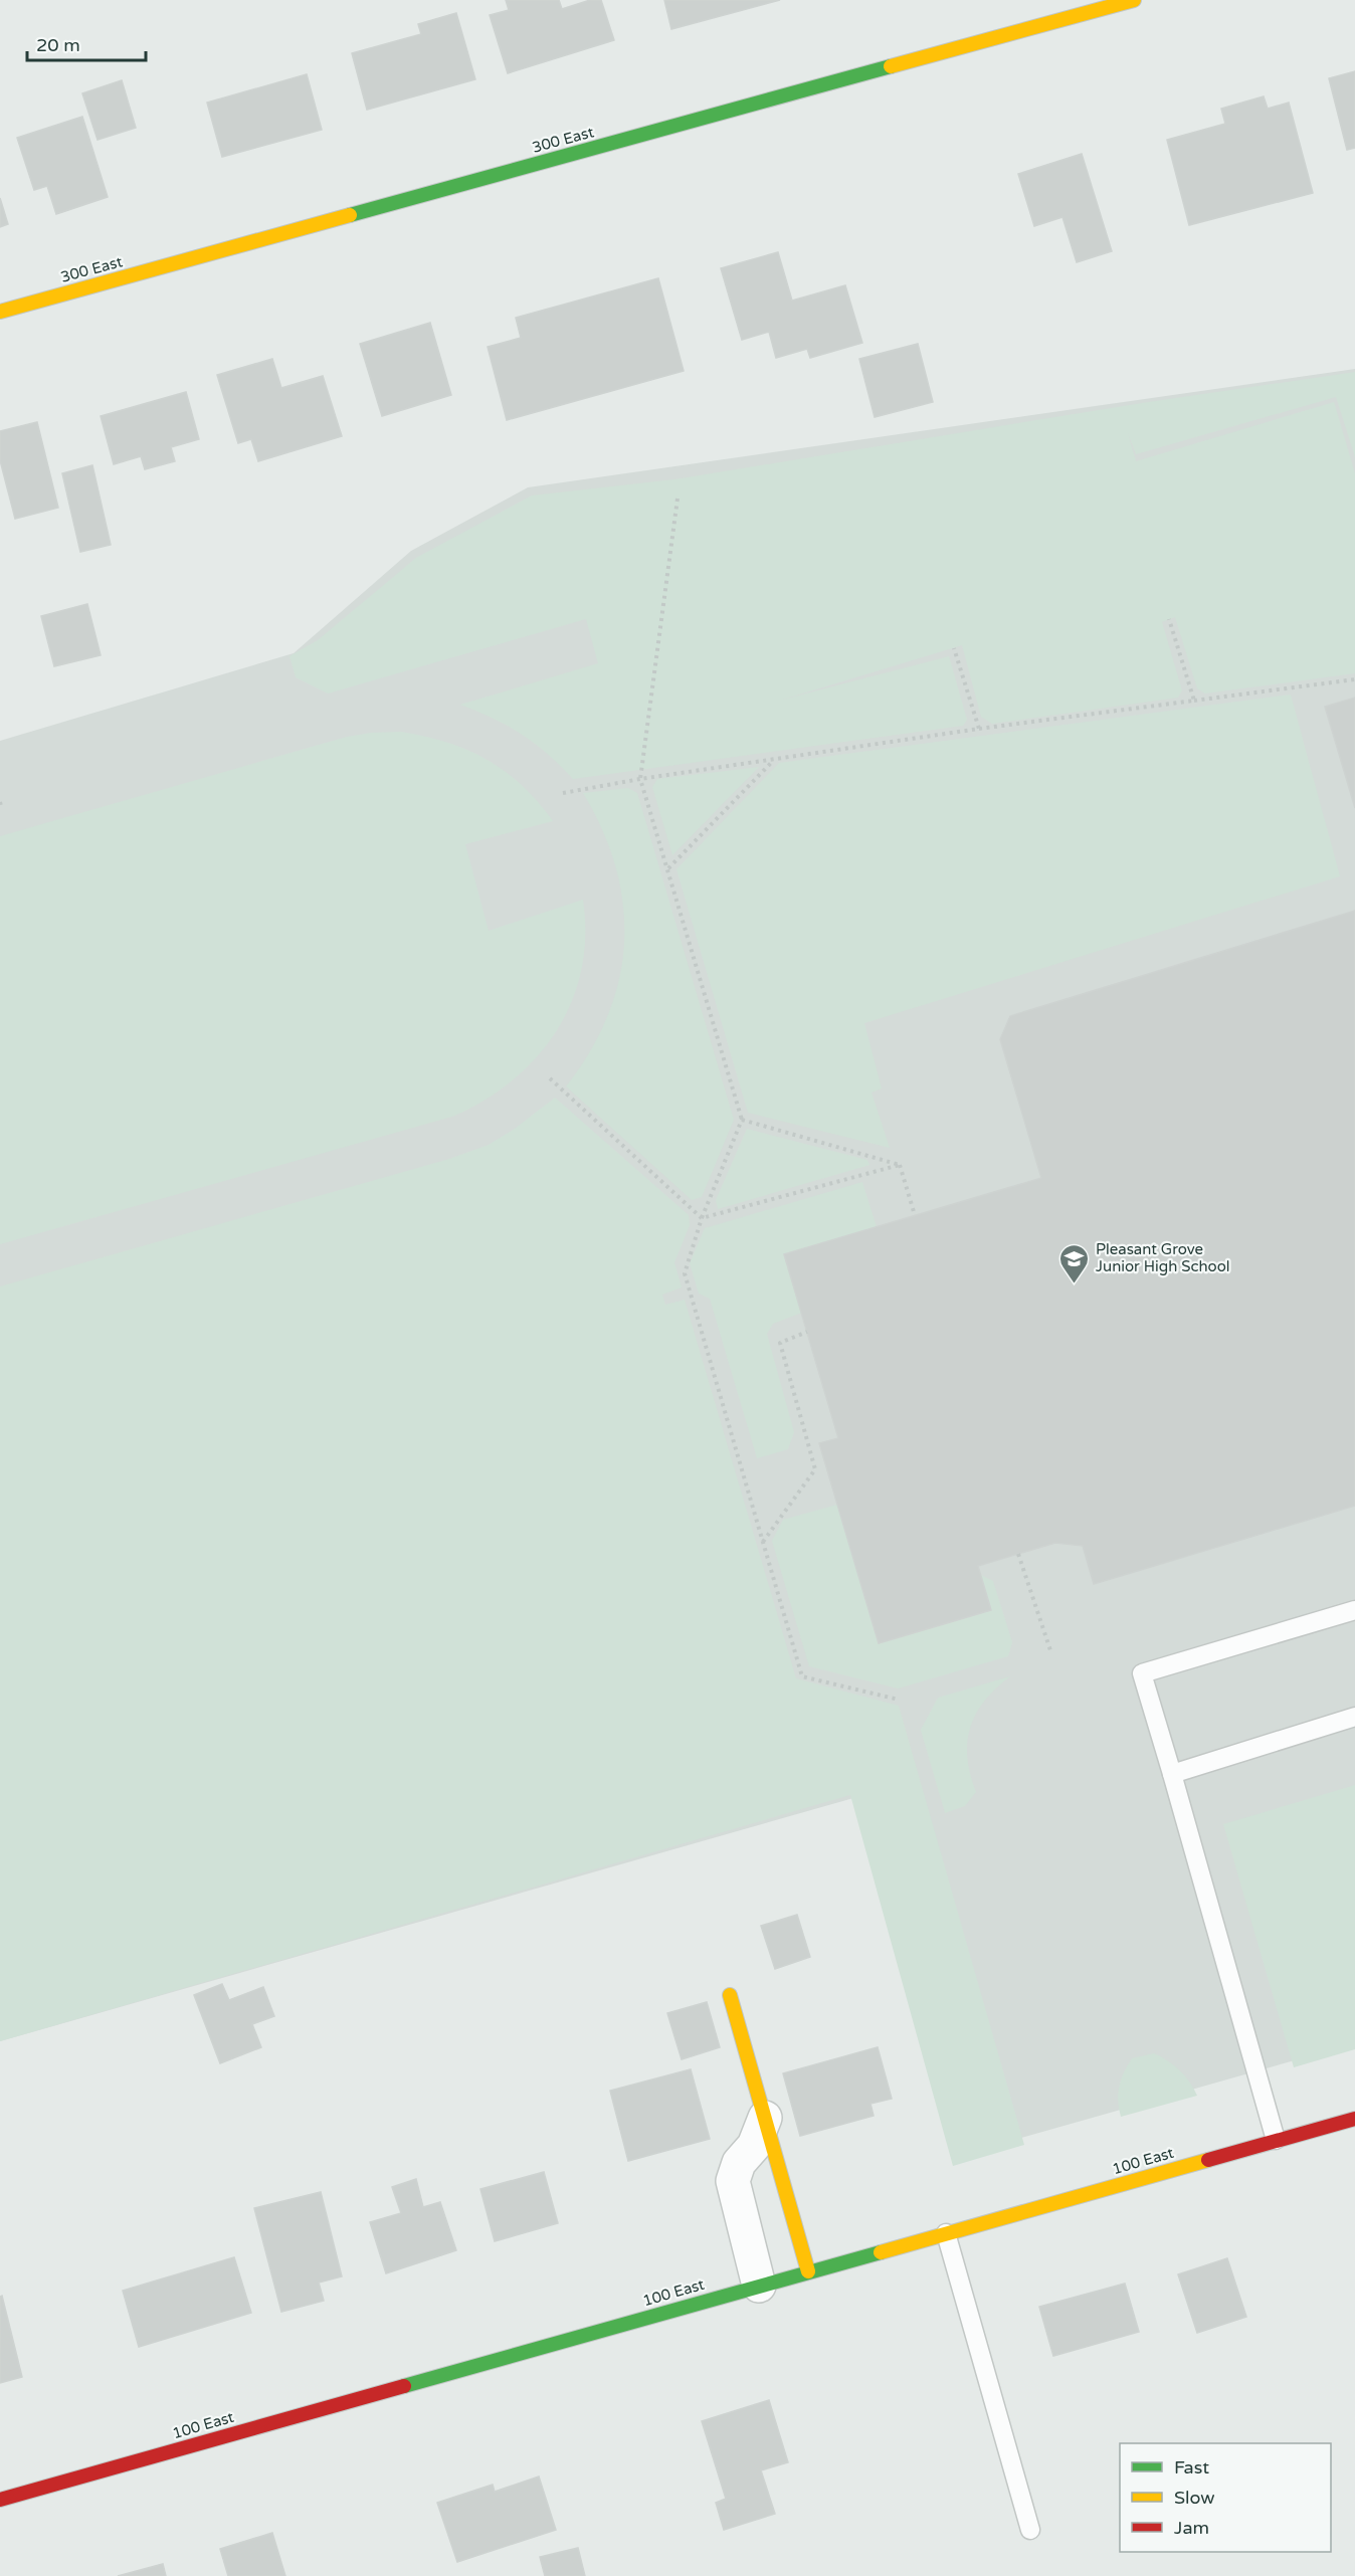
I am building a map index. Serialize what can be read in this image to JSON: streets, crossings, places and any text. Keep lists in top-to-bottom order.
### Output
{
  "streets": {
    "street": ["300 East", "100 East"]
  },
  "places": {
    "school or university": ["Pleasant Grove Junior High School"]
  },
  "legend": ["Fast", "Slow", "Jam"],
  "scale_bar": "20 m"
}
